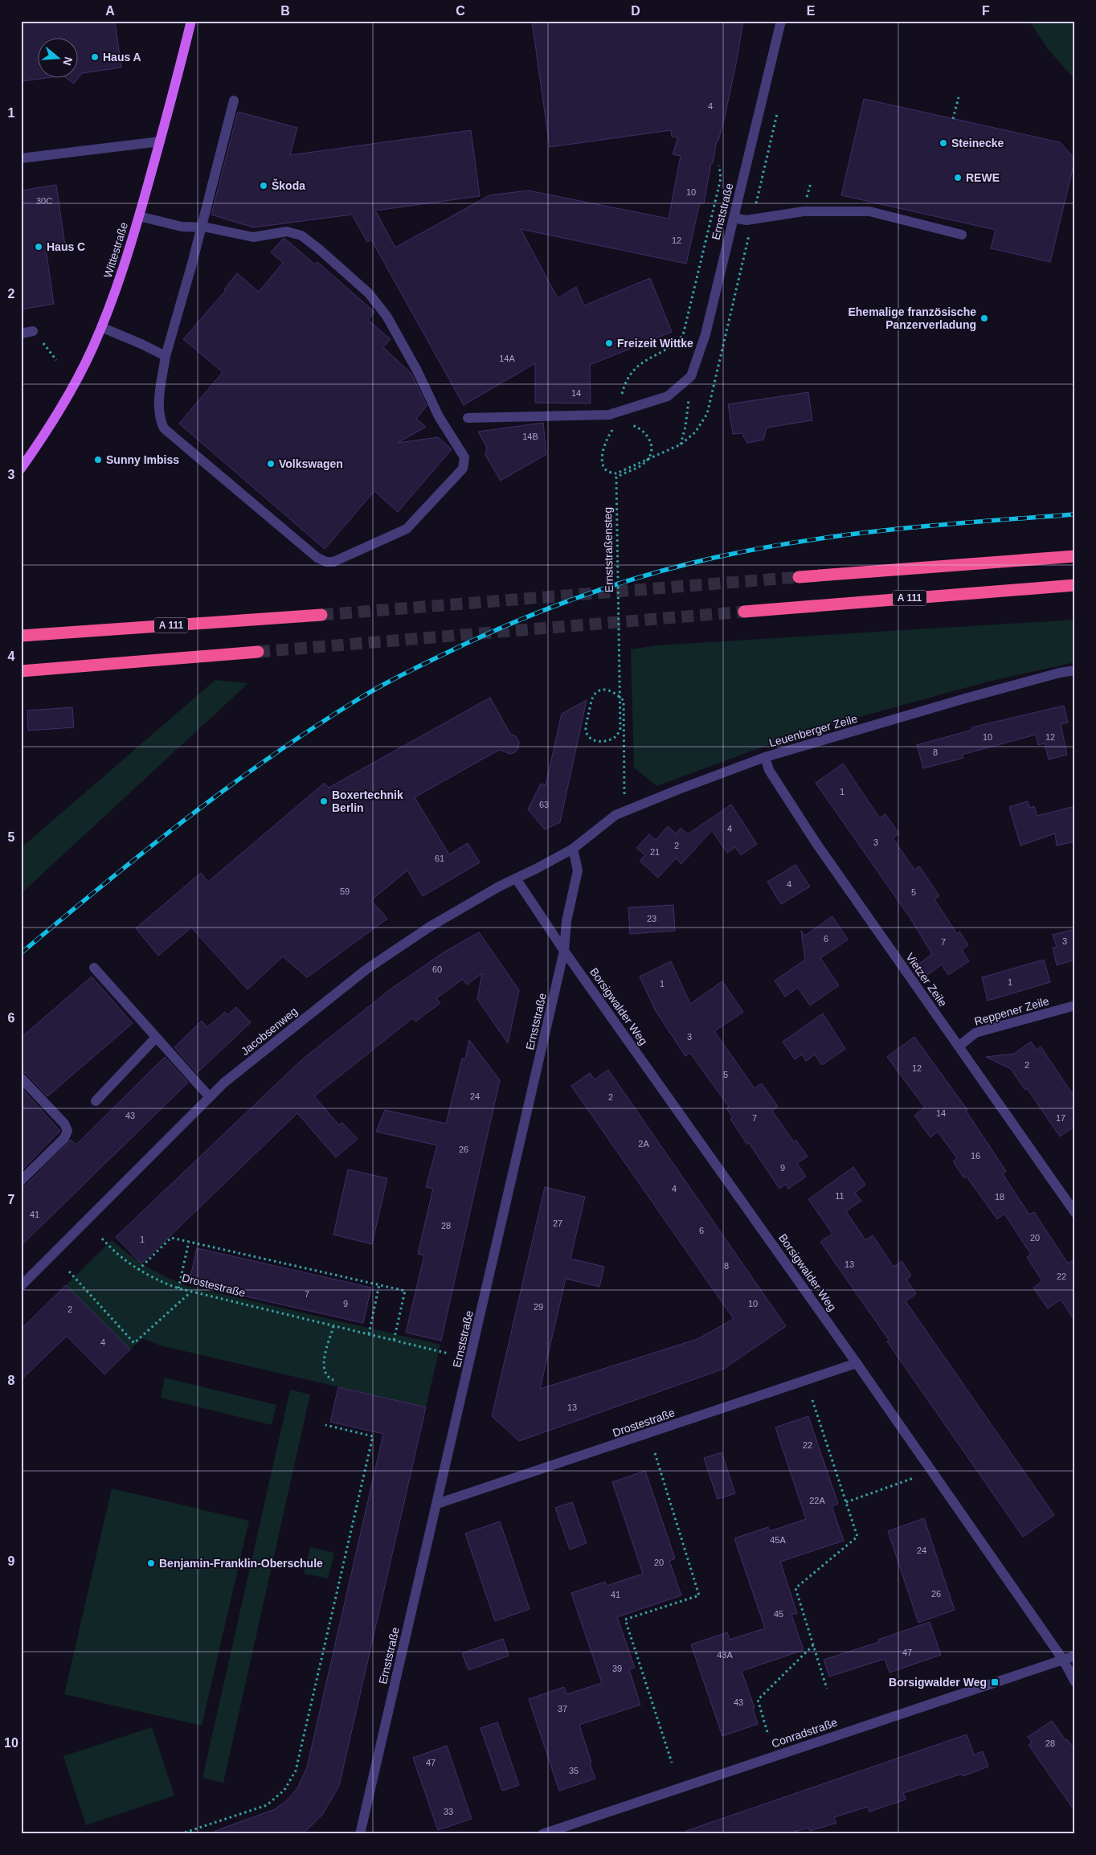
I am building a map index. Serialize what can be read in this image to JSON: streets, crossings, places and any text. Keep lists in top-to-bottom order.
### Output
{
  "streets": {
    "highway": ["A 111"],
    "main road": ["Wittestraße"],
    "street": [
      "Ernststraße",
      "Leuenberger Zeile",
      "Vietzer Zeile",
      "Borsigwalder Weg",
      "Reppener Zeile",
      "Jacobsenweg",
      "Drostestraße",
      "Conradstraße"
    ],
    "path": ["Ernststraßensteg"]
  },
  "crossings": [
    ["Ernststraße", "Leuenberger Zeile"],
    ["Ernststraße", "Borsigwalder Weg"],
    ["Ernststraße", "Jacobsenweg"],
    ["Ernststraße", "Drostestraße"],
    ["Leuenberger Zeile", "Vietzer Zeile"],
    ["Leuenberger Zeile", "Jacobsenweg"],
    ["Vietzer Zeile", "Reppener Zeile"],
    ["Borsigwalder Weg", "Jacobsenweg"],
    ["Borsigwalder Weg", "Drostestraße"],
    ["Borsigwalder Weg", "Conradstraße"]
  ],
  "places": {
    "other": [
      "Haus A",
      "Steinecke",
      "REWE",
      "Škoda",
      "Haus C",
      "Ehemalige französische Panzerverladung",
      "Freizeit Wittke",
      "Sunny Imbiss",
      "Volkswagen",
      "Boxertechnik Berlin",
      "Benjamin-Franklin-Oberschule"
    ],
    "transit": ["Borsigwalder Weg"]
  },
  "house_numbers": [
    "4",
    "10",
    "30C",
    "12",
    "14A",
    "14",
    "14B",
    "10",
    "12",
    "8",
    "1",
    "63",
    "4",
    "3",
    "2",
    "21",
    "61",
    "4",
    "59",
    "5",
    "23",
    "6",
    "3",
    "7",
    "60",
    "1",
    "1",
    "3",
    "2",
    "12",
    "5",
    "24",
    "2",
    "14",
    "43",
    "7",
    "17",
    "2A",
    "26",
    "16",
    "9",
    "4",
    "11",
    "18",
    "41",
    "27",
    "28",
    "6",
    "20",
    "1",
    "13",
    "8",
    "22",
    "7",
    "9",
    "10",
    "29",
    "2",
    "4",
    "13",
    "22",
    "22A",
    "45A",
    "24",
    "20",
    "26",
    "41",
    "45",
    "47",
    "43A",
    "39",
    "43",
    "37",
    "28",
    "47",
    "35",
    "33"
  ],
  "north": "right",
  "grid": {
    "columns": [
      "A",
      "B",
      "C",
      "D",
      "E",
      "F"
    ],
    "rows": [
      "1",
      "2",
      "3",
      "4",
      "5",
      "6",
      "7",
      "8",
      "9",
      "10"
    ]
  }
}
